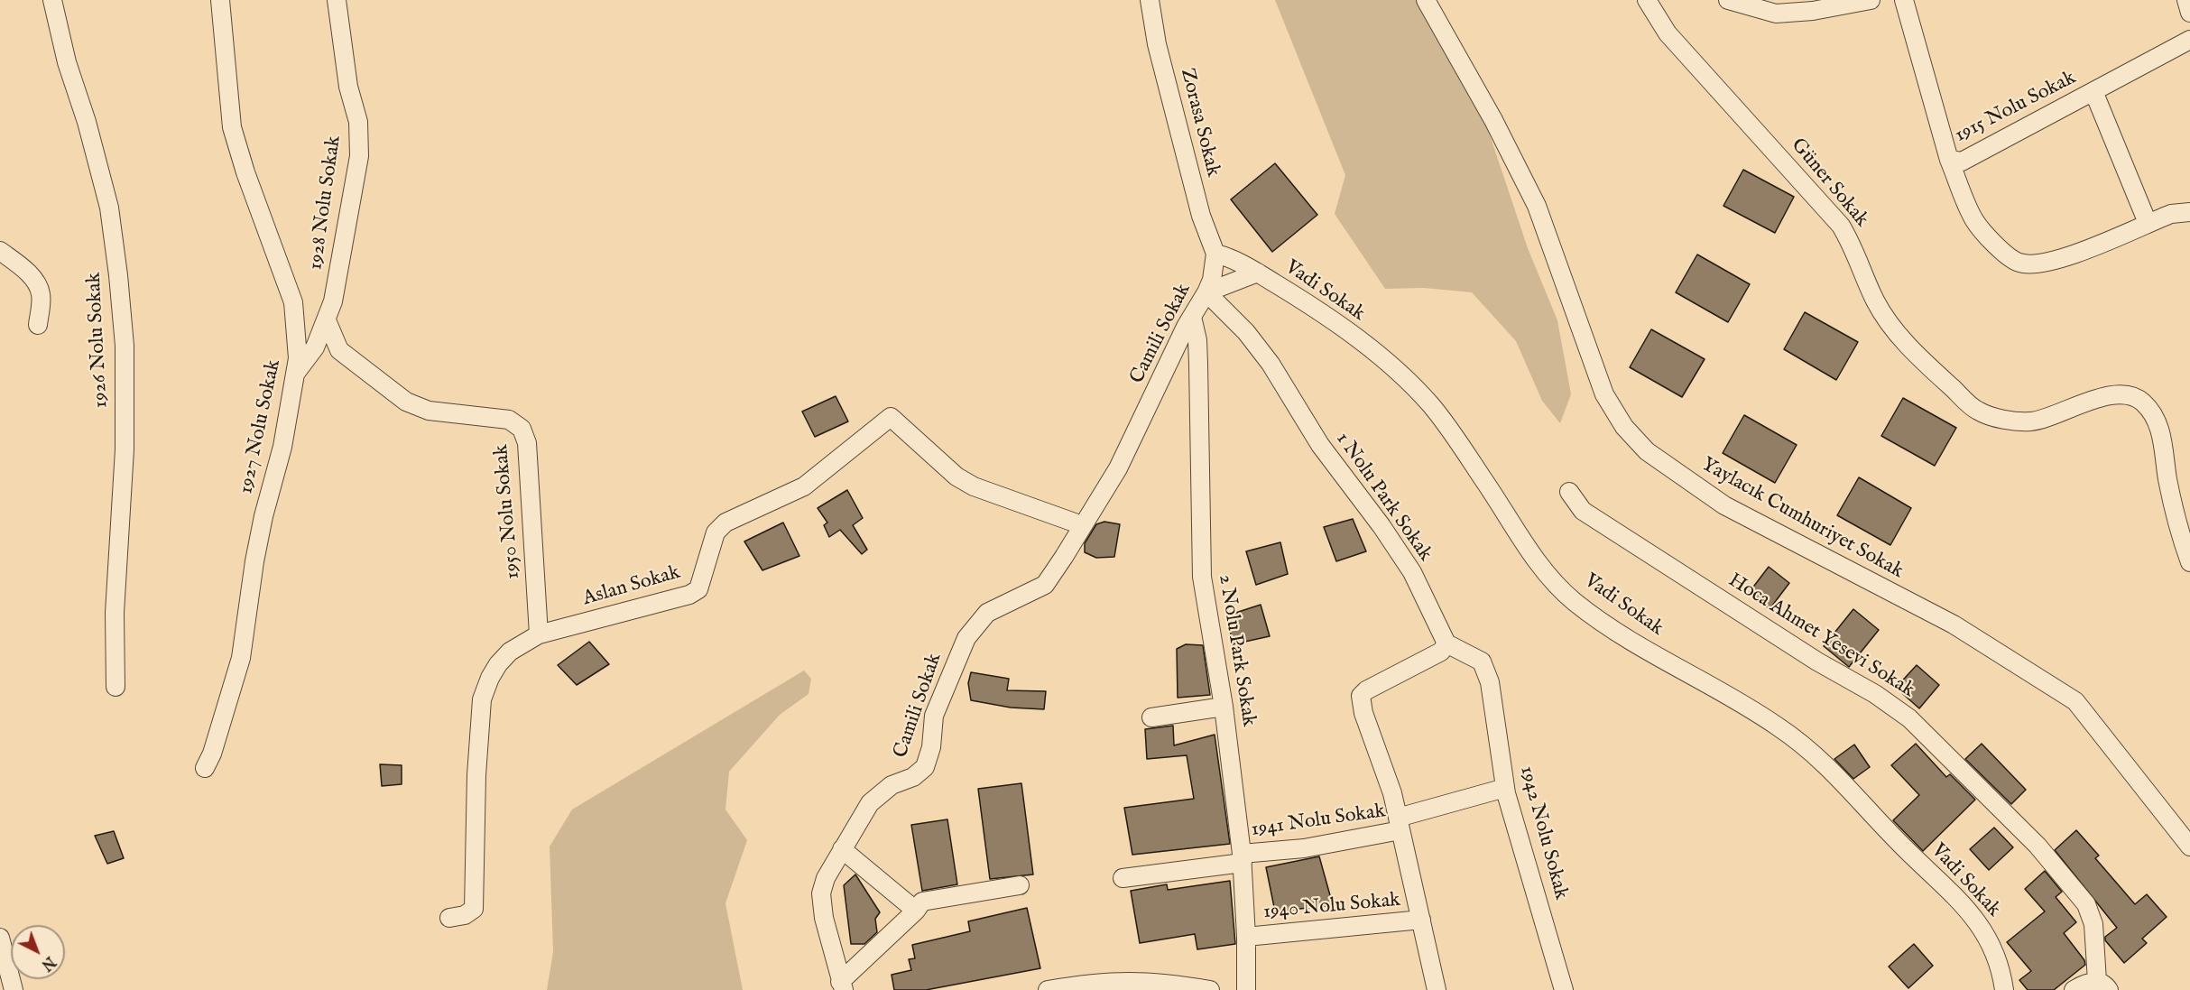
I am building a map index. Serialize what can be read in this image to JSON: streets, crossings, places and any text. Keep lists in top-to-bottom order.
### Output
{
  "streets": {
    "street": [
      "1915 Nolu Sokak",
      "Zorasa Sokak",
      "Güner Sokak",
      "1928 Nolu Sokak",
      "Vadi Sokak",
      "Camili Sokak",
      "1926 Nolu Sokak",
      "1927 Nolu Sokak",
      "1 Nolu Park Sokak",
      "1950 Nolu Sokak",
      "Yaylacık Cumhuriyet Sokak",
      "Aslan Sokak",
      "Hoca Ahmet Yesevi Sokak",
      "2 Nolu Park Sokak",
      "1941 Nolu Sokak",
      "1942 Nolu Sokak",
      "1940 Nolu Sokak"
    ]
  },
  "crossings": [
    ["Zorasa Sokak", "Vadi Sokak"],
    ["Zorasa Sokak", "Camili Sokak"],
    ["1928 Nolu Sokak", "1927 Nolu Sokak"],
    ["1928 Nolu Sokak", "1950 Nolu Sokak"],
    ["Vadi Sokak", "Camili Sokak"],
    ["Camili Sokak", "1 Nolu Park Sokak"],
    ["Camili Sokak", "Aslan Sokak"],
    ["Camili Sokak", "2 Nolu Park Sokak"],
    ["1 Nolu Park Sokak", "1942 Nolu Sokak"],
    ["1950 Nolu Sokak", "Aslan Sokak"],
    ["2 Nolu Park Sokak", "1941 Nolu Sokak"],
    ["2 Nolu Park Sokak", "1940 Nolu Sokak"],
    ["1941 Nolu Sokak", "1942 Nolu Sokak"]
  ],
  "north": "bottom right"
}
